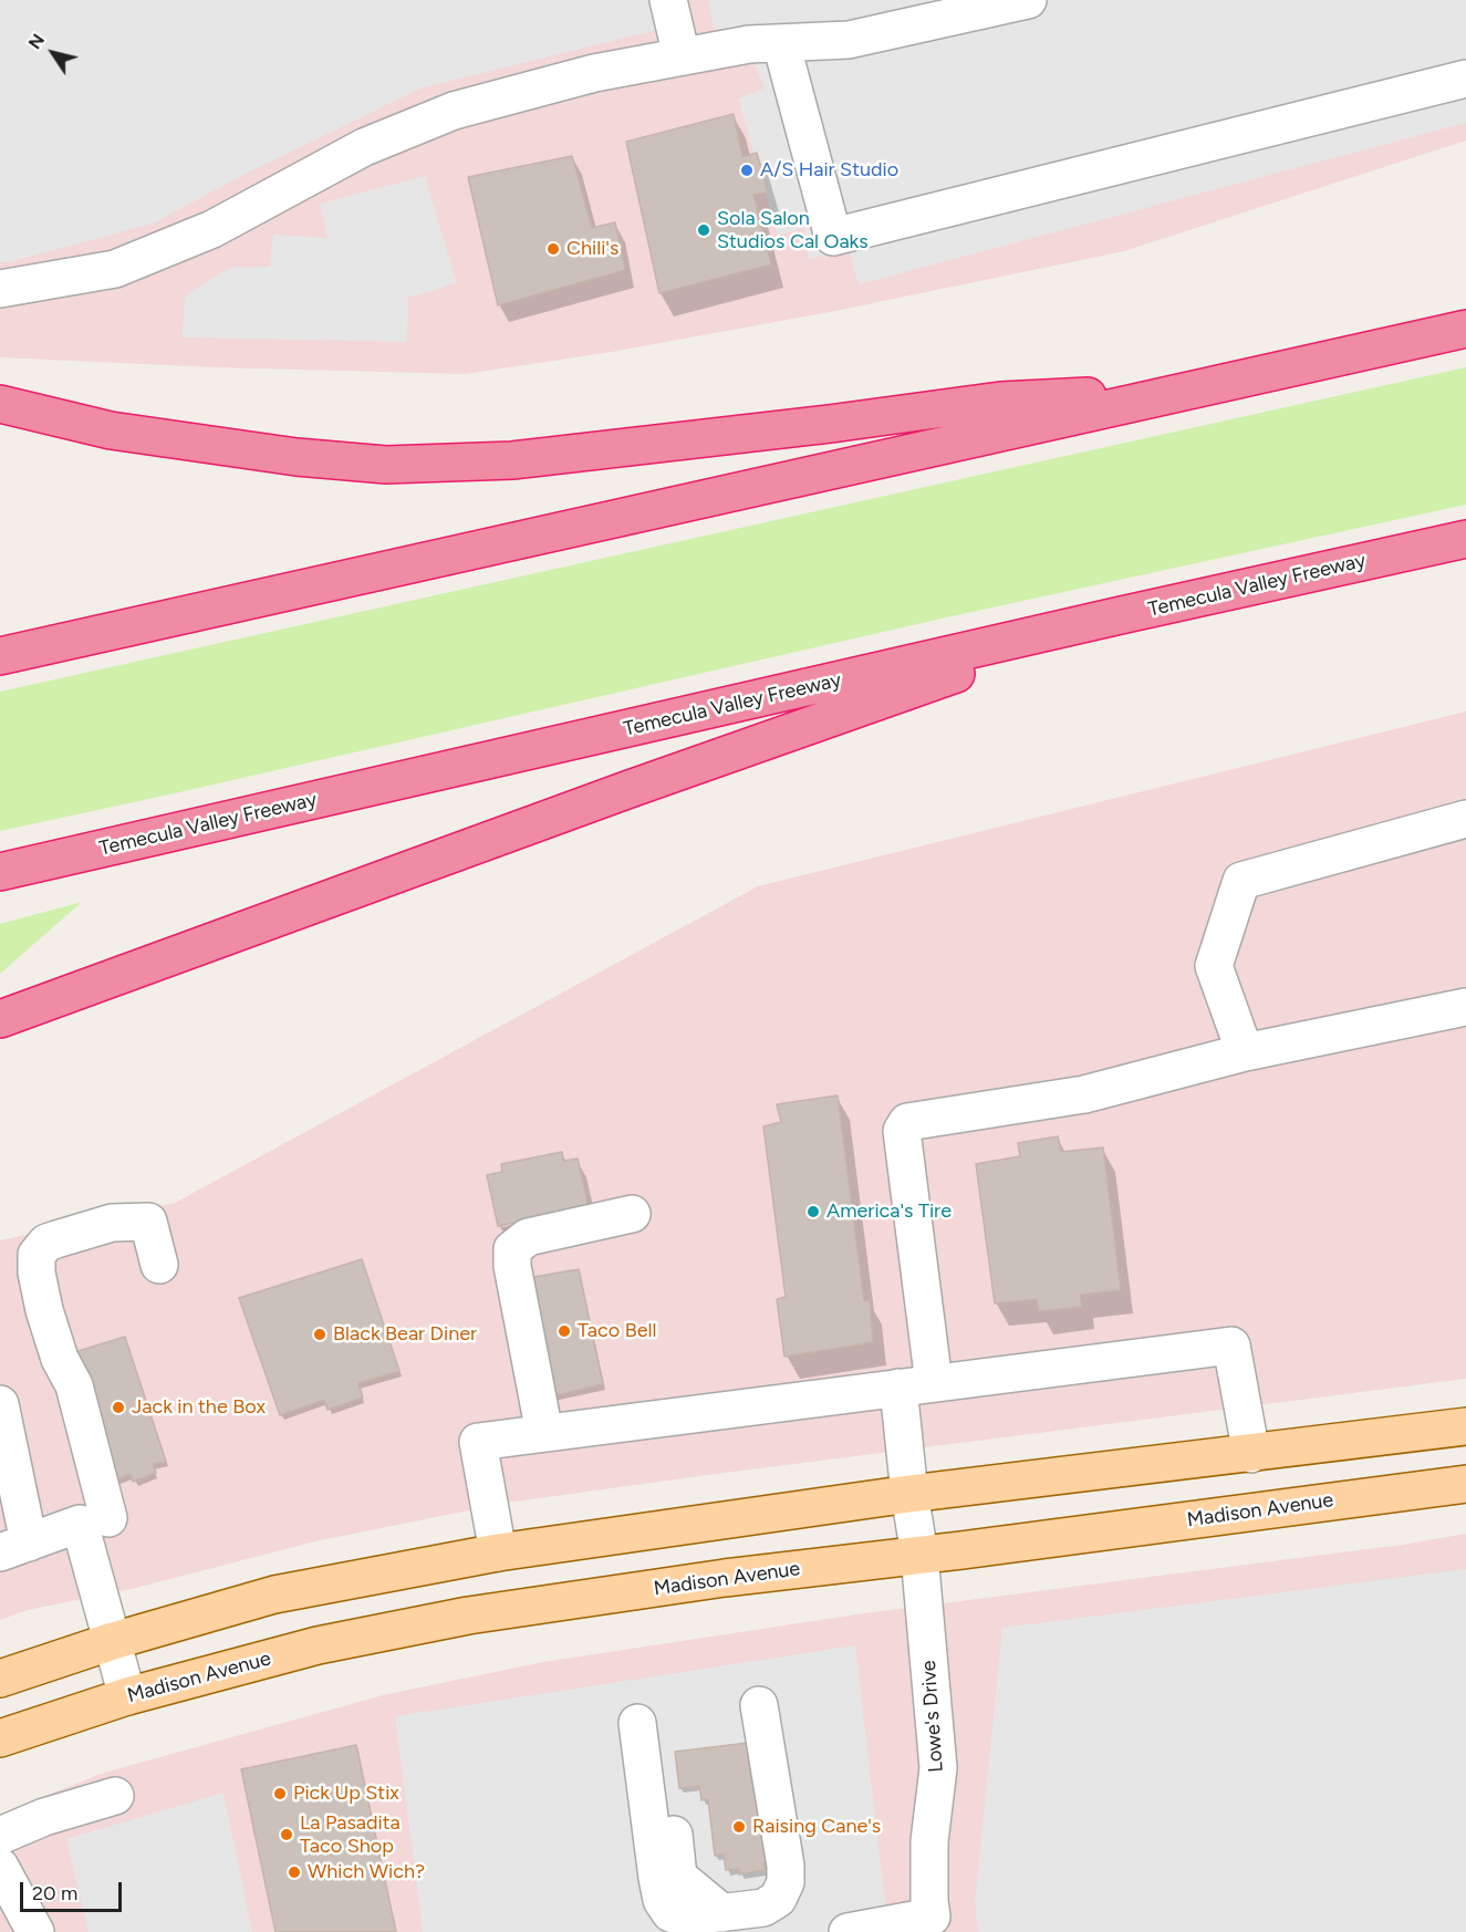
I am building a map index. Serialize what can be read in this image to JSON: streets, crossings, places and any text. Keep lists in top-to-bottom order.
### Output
{
  "streets": {
    "highway": ["Temecula Valley Freeway"],
    "main road": ["Madison Avenue"],
    "lane": ["Lowe's Drive"]
  },
  "crossings": [
    ["Madison Avenue", "Lowe's Drive"]
  ],
  "places": [
    "A/S Hair Studio",
    "Sola Salon Studios Cal Oaks",
    "Chili's",
    "America's Tire",
    "Taco Bell",
    "Black Bear Diner",
    "Jack in the Box",
    "Pick Up Stix",
    "Raising Cane's",
    "La Pasadita Taco Shop",
    "Which Wich?"
  ],
  "scale_bar": "20 m",
  "north": "top left"
}
